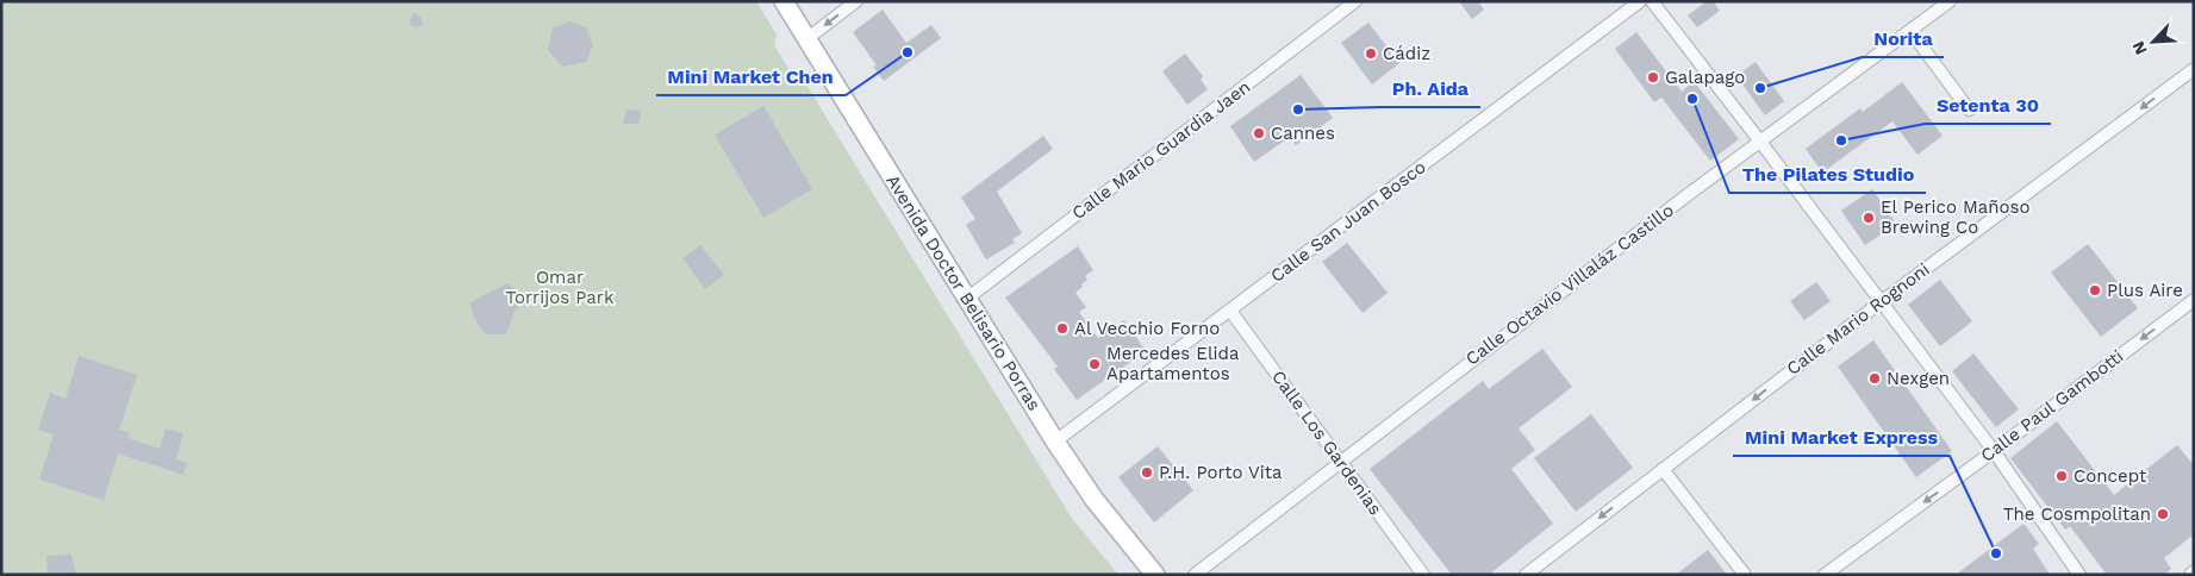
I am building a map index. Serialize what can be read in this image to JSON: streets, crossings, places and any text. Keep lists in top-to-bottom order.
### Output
{
  "streets": {
    "street": [
      "Calle Mario Guardia Jaen",
      "Calle San Juan Bosco",
      "Calle Octavio Villaláz Castillo",
      "Avenida Doctor Belisario Porras",
      "Calle Mario Rognoni",
      "Calle Paul Gambotti",
      "Calle Los Gardenias"
    ]
  },
  "crossings": [
    ["Calle Mario Guardia Jaen", "Avenida Doctor Belisario Porras"],
    ["Calle San Juan Bosco", "Avenida Doctor Belisario Porras"],
    ["Calle San Juan Bosco", "Calle Los Gardenias"],
    ["Calle Octavio Villaláz Castillo", "Calle Los Gardenias"]
  ],
  "one_way": ["Calle Mario Rognoni", "Calle Paul Gambotti"],
  "parks": ["Omar Torrijos Park"],
  "places": [
    "Mini Market Chen",
    "Cádiz",
    "Galapago",
    "Norita",
    "The Pilates Studio",
    "Ph. Aida",
    "Cannes",
    "Setenta 30",
    "El Perico Mañoso Brewing Co",
    "Plus Aire",
    "Al Vecchio Forno",
    "Mercedes Elida Apartamentos",
    "Nexgen",
    "P.H. Porto Vita",
    "Concept",
    "The Cosmpolitan",
    "Mini Market Express"
  ],
  "north": "bottom left"
}
